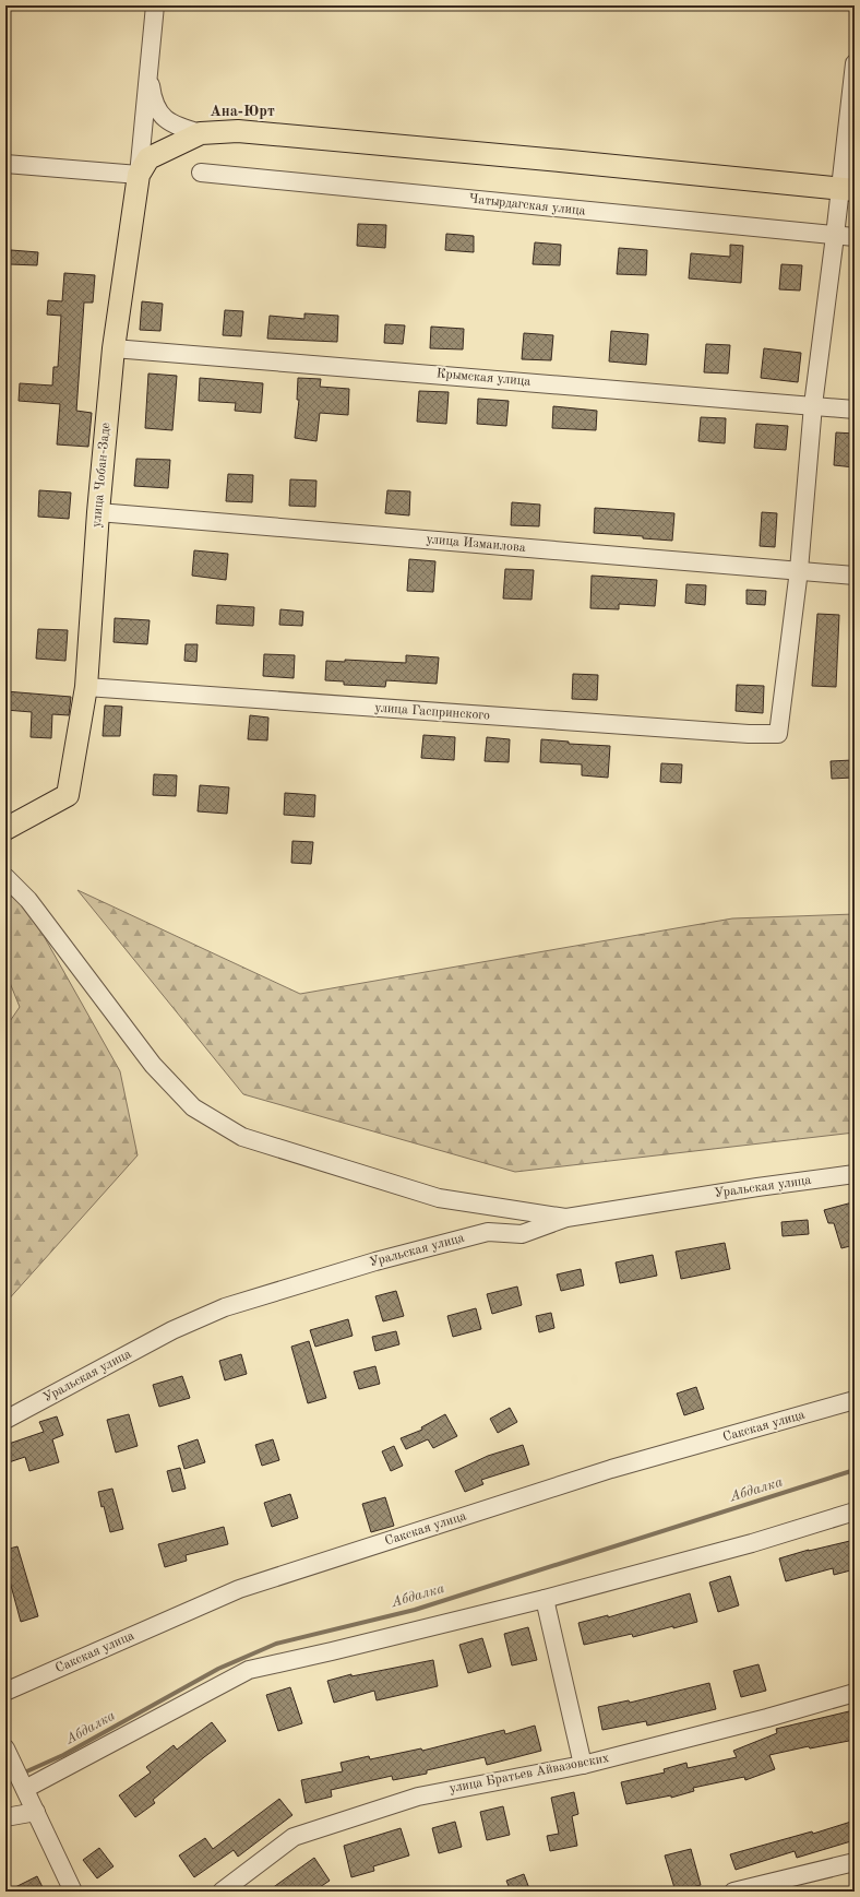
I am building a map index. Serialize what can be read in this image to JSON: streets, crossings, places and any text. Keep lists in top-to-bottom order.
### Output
{
  "streets": {
    "main road": ["улица Чобан-Заде"],
    "street": [
      "Чатырдагская улица",
      "Крымская улица",
      "улица Измаилова",
      "улица Гаспринского",
      "Уральская улица",
      "Сакская улица",
      "улица Братьев Айвазовских"
    ]
  },
  "crossings": [
    ["Крымская улица", "улица Чобан-Заде"],
    ["улица Чобан-Заде", "улица Измаилова"],
    ["улица Чобан-Заде", "улица Гаспринского"],
    ["улица Измаилова", "улица Гаспринского"]
  ],
  "districts": ["Ана-Юрт"],
  "water": ["Абдалка"]
}
